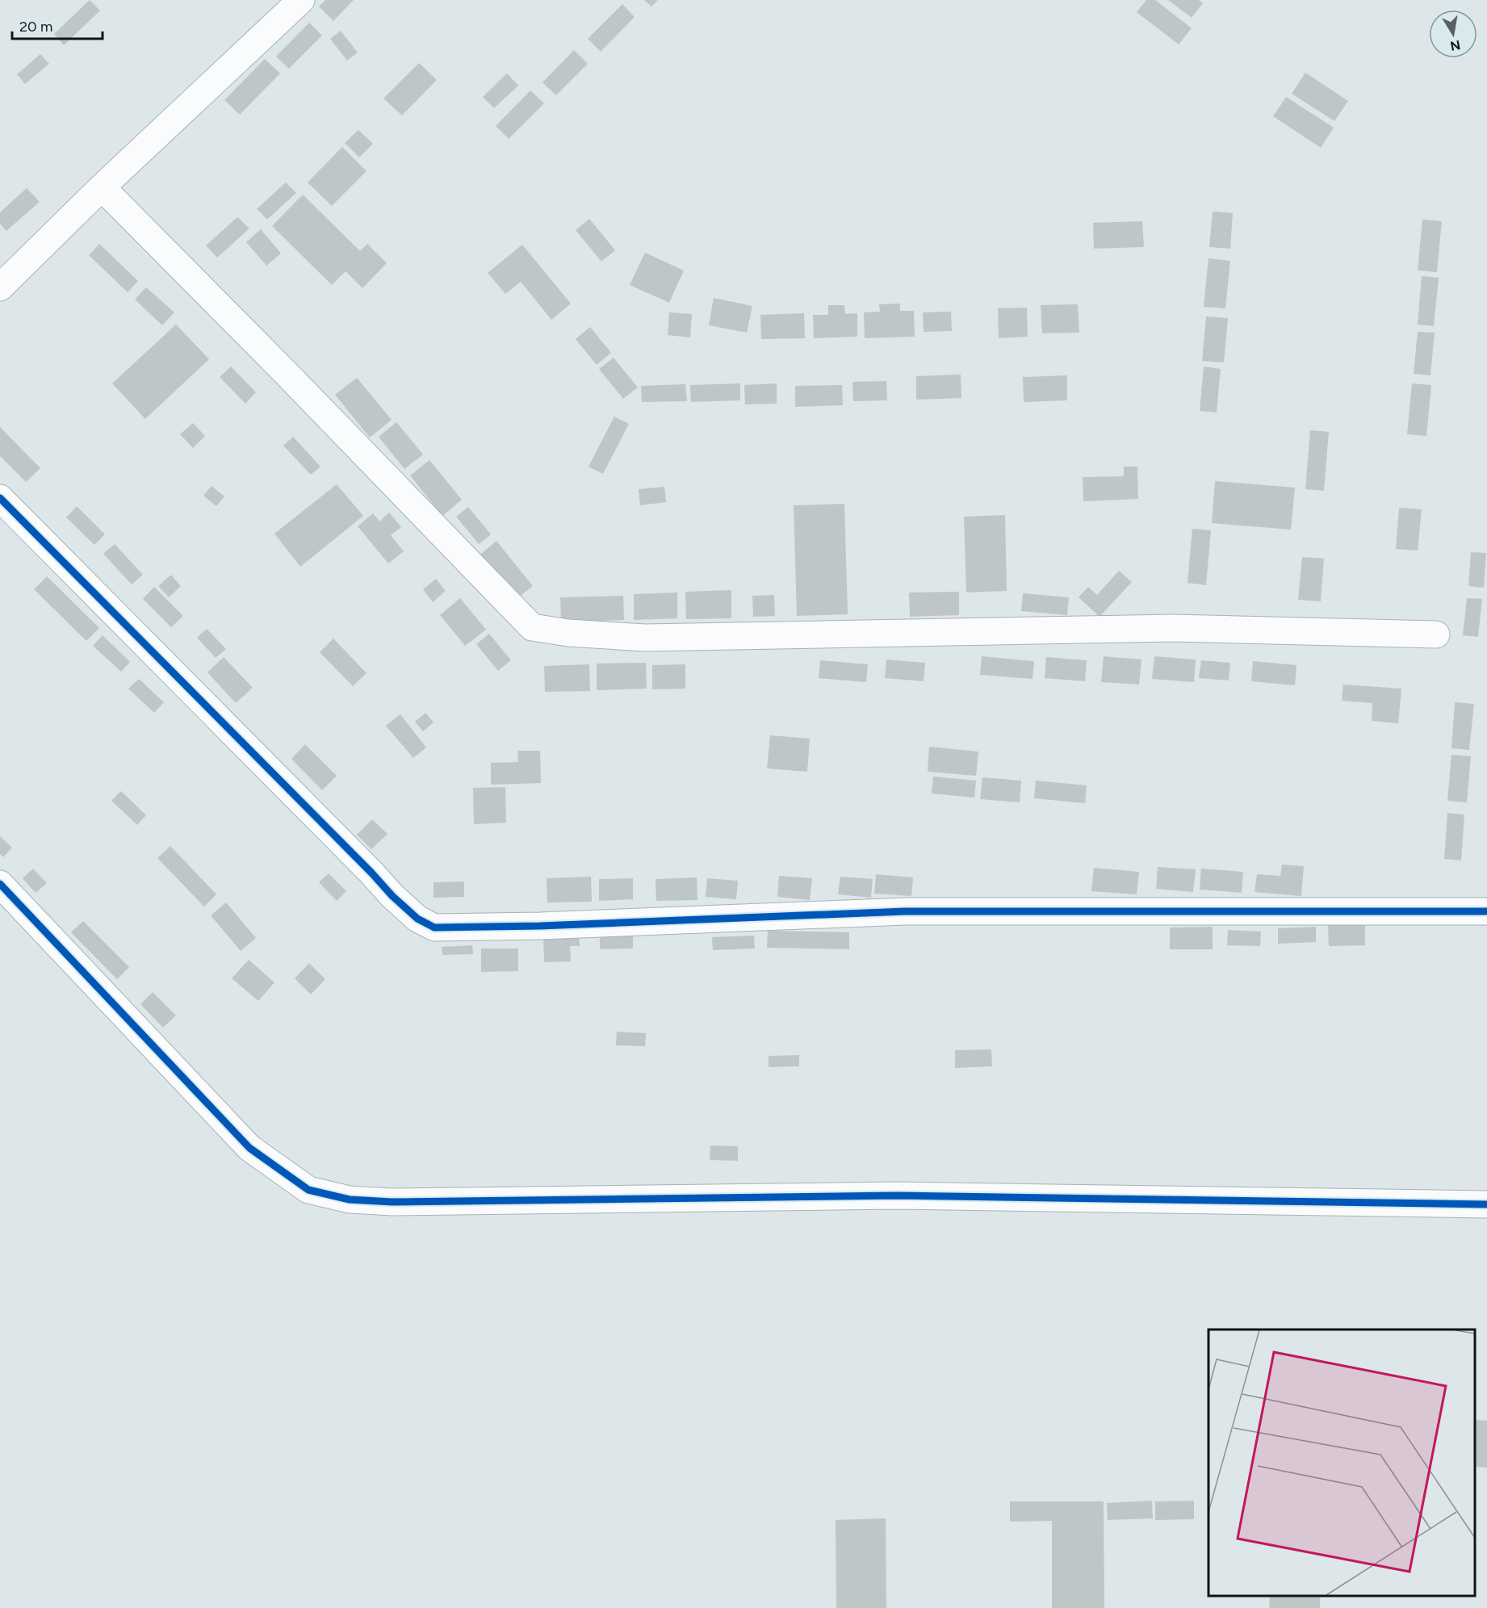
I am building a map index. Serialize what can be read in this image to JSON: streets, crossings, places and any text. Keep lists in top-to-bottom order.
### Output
{
  "scale_bar": "20 m",
  "north": "bottom"
}
